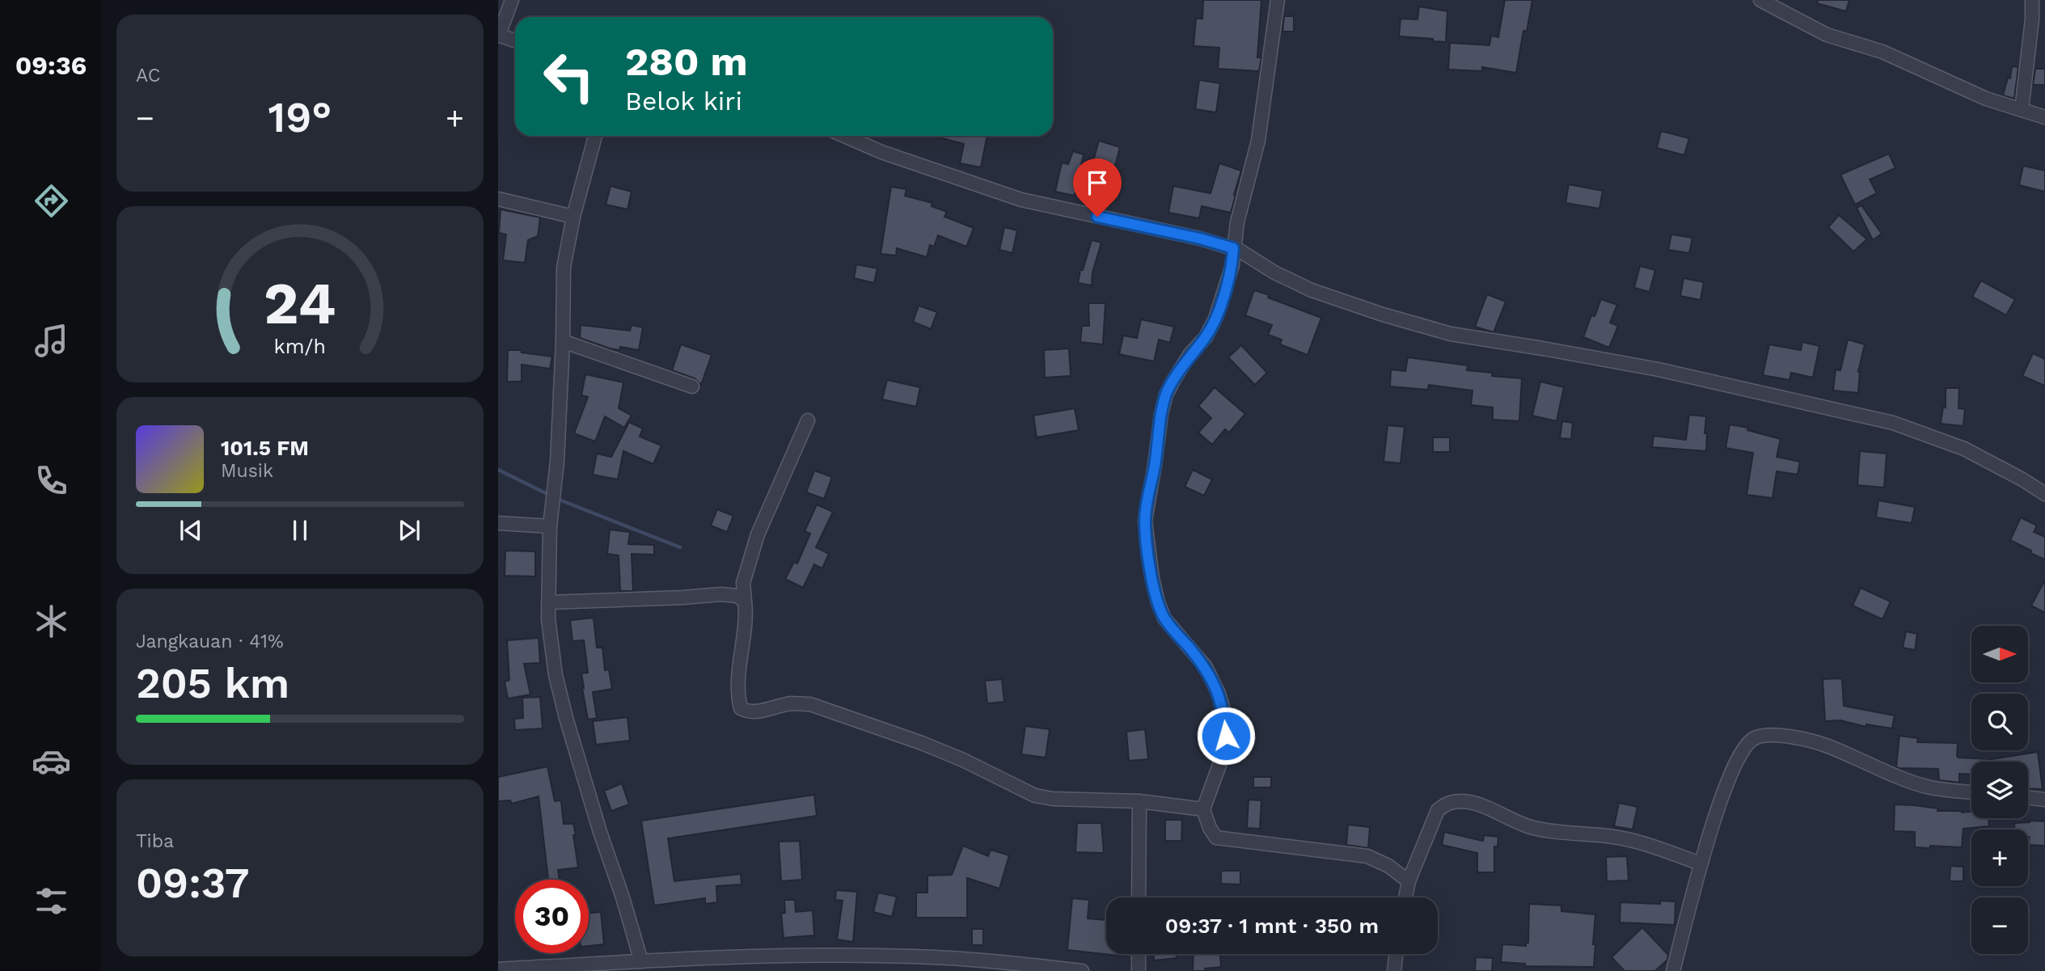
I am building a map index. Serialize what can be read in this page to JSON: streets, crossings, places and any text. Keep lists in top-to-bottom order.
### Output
{
  "north": "right",
  "page": {
    "tabs": "09:36",
    "tile": [
      "AC",
      ["Jangkauan · 41%", "205 km"],
      ["Tiba", "09:37"]
    ],
    "turn": ["280 m", "Belok kiri"],
    "heat": ["−", "19°", "+"],
    "song": ["101.5 FM", "Musik"],
    "map_buttons": ["+", "−"],
    "limit": "30",
    "trip": "09:37 · 1 mnt · 350 m",
    "gauge": ["24", "km/h"]
  }
}
